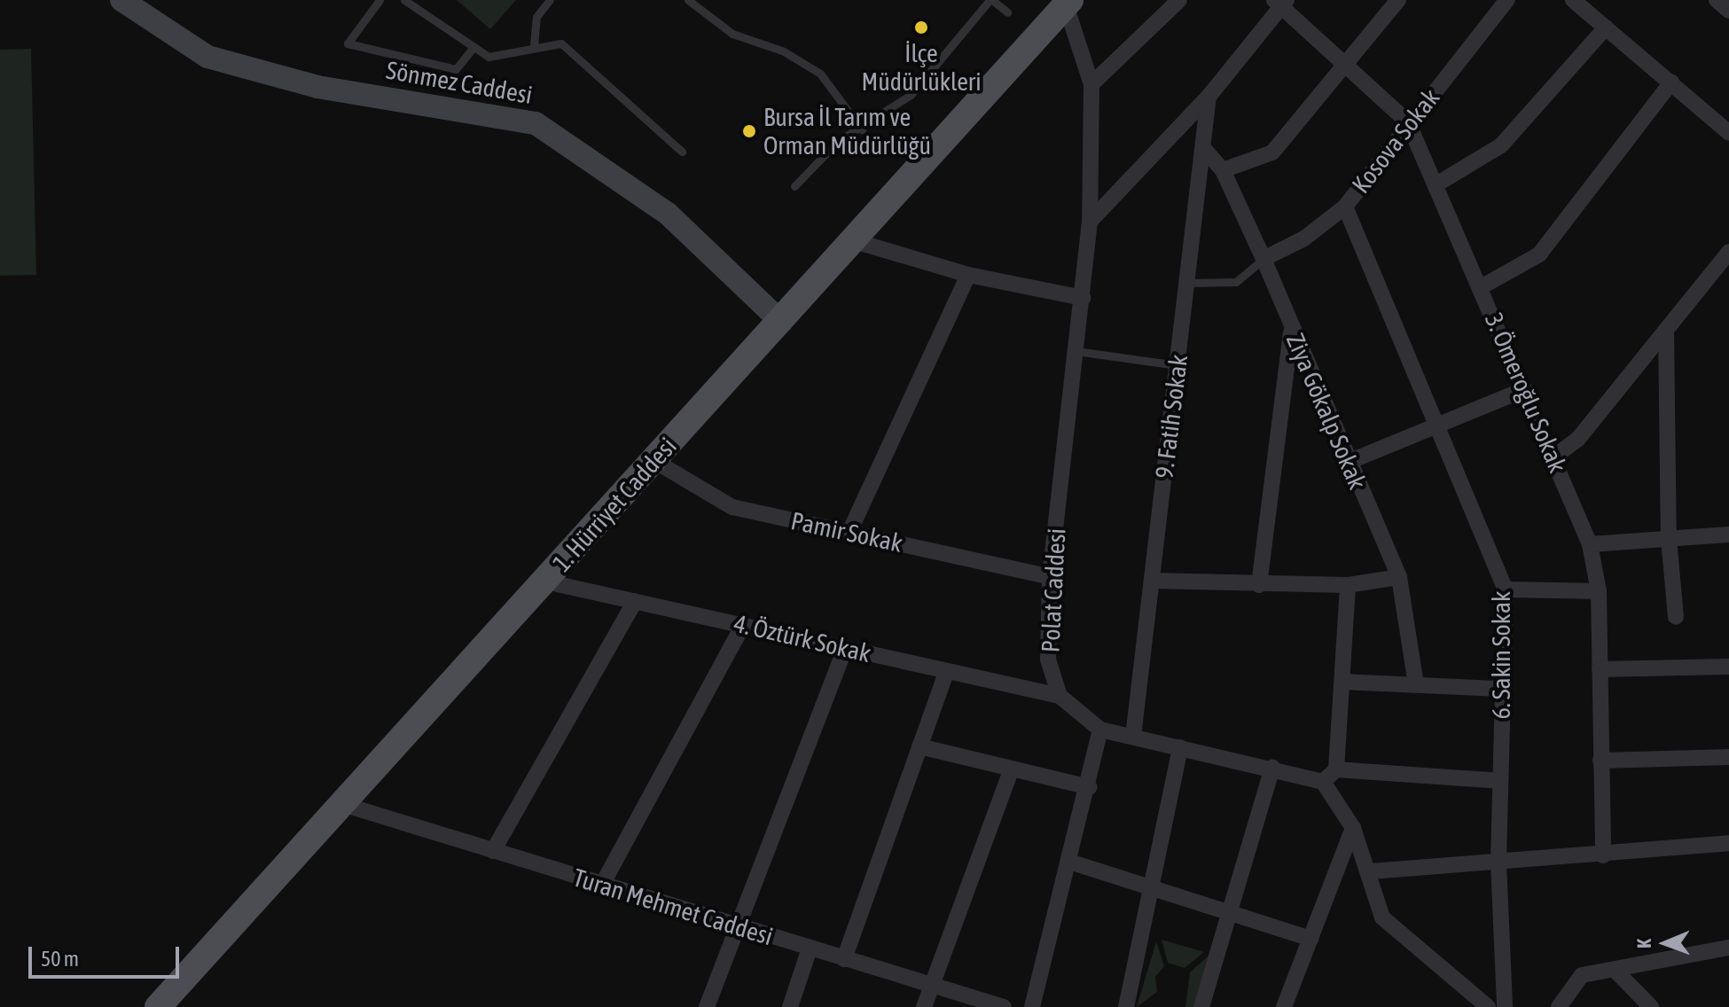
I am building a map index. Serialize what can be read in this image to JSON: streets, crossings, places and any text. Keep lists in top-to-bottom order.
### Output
{
  "streets": {
    "main road": ["Sönmez Caddesi", "1. Hürriyet Caddesi"],
    "street": [
      "Kosova Sokak",
      "3. Ömeroğlu Sokak",
      "Ziya Gökalp Sokak",
      "9. Fatih Sokak",
      "Pamir Sokak",
      "Polat Caddesi",
      "4. Öztürk Sokak",
      "6. Sakin Sokak",
      "Turan Mehmet Caddesi"
    ]
  },
  "crossings": [
    ["Sönmez Caddesi", "1. Hürriyet Caddesi"],
    ["Kosova Sokak", "3. Ömeroğlu Sokak"],
    ["Kosova Sokak", "Ziya Gökalp Sokak"],
    ["Kosova Sokak", "6. Sakin Sokak"],
    ["Ziya Gökalp Sokak", "9. Fatih Sokak"],
    ["1. Hürriyet Caddesi", "Pamir Sokak"],
    ["1. Hürriyet Caddesi", "Polat Caddesi"],
    ["1. Hürriyet Caddesi", "4. Öztürk Sokak"],
    ["1. Hürriyet Caddesi", "Turan Mehmet Caddesi"],
    ["Pamir Sokak", "Polat Caddesi"],
    ["Polat Caddesi", "4. Öztürk Sokak"]
  ],
  "places": ["İlçe Müdürlükleri", "Bursa İl Tarım ve Orman Müdürlüğü"],
  "scale_bar": "50 m",
  "north": "left"
}
